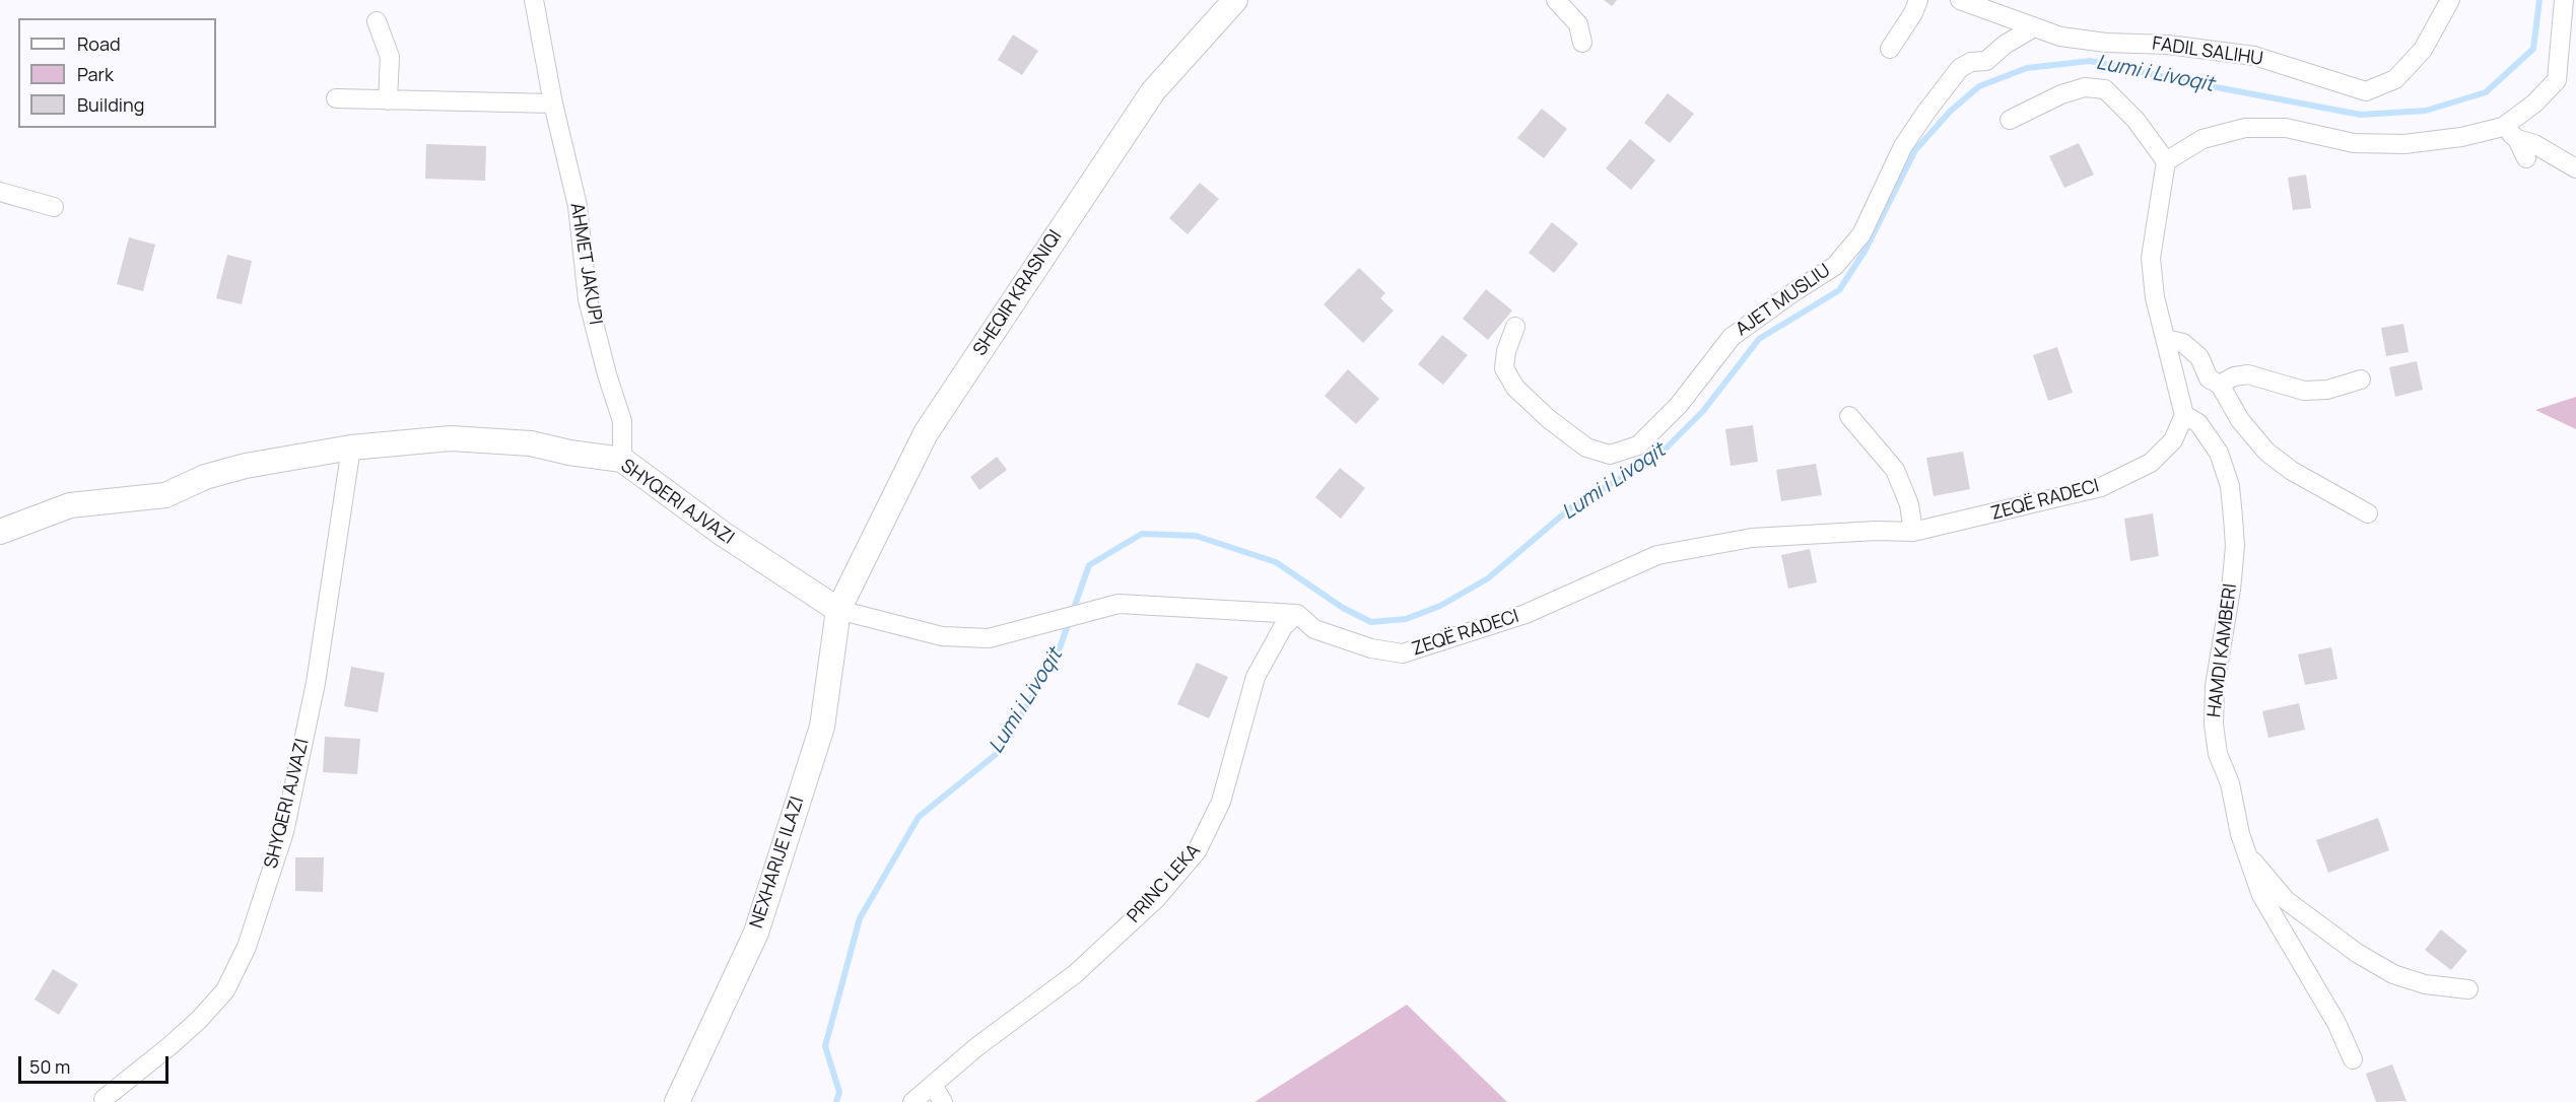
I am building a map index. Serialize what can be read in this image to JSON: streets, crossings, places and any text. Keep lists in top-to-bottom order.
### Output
{
  "streets": {
    "street": [
      "FADIL SALIHU",
      "AHMET JAKUPI",
      "SHEQIR KRASNIQI",
      "AJET MUSLIU",
      "ZEQË RADECI",
      "SHYQERI AJVAZI",
      "HAMDI KAMBERI",
      "NEXHARIJE ILAZI",
      "PRINC LEKA"
    ]
  },
  "crossings": [
    ["FADIL SALIHU", "AJET MUSLIU"],
    ["AHMET JAKUPI", "SHYQERI AJVAZI"],
    ["SHEQIR KRASNIQI", "SHYQERI AJVAZI"],
    ["SHEQIR KRASNIQI", "NEXHARIJE ILAZI"],
    ["ZEQË RADECI", "HAMDI KAMBERI"],
    ["ZEQË RADECI", "PRINC LEKA"],
    ["SHYQERI AJVAZI", "NEXHARIJE ILAZI"]
  ],
  "water": ["Lumi i Livoqit"],
  "legend": ["Road", "Park", "Building"],
  "scale_bar": "50 m"
}
